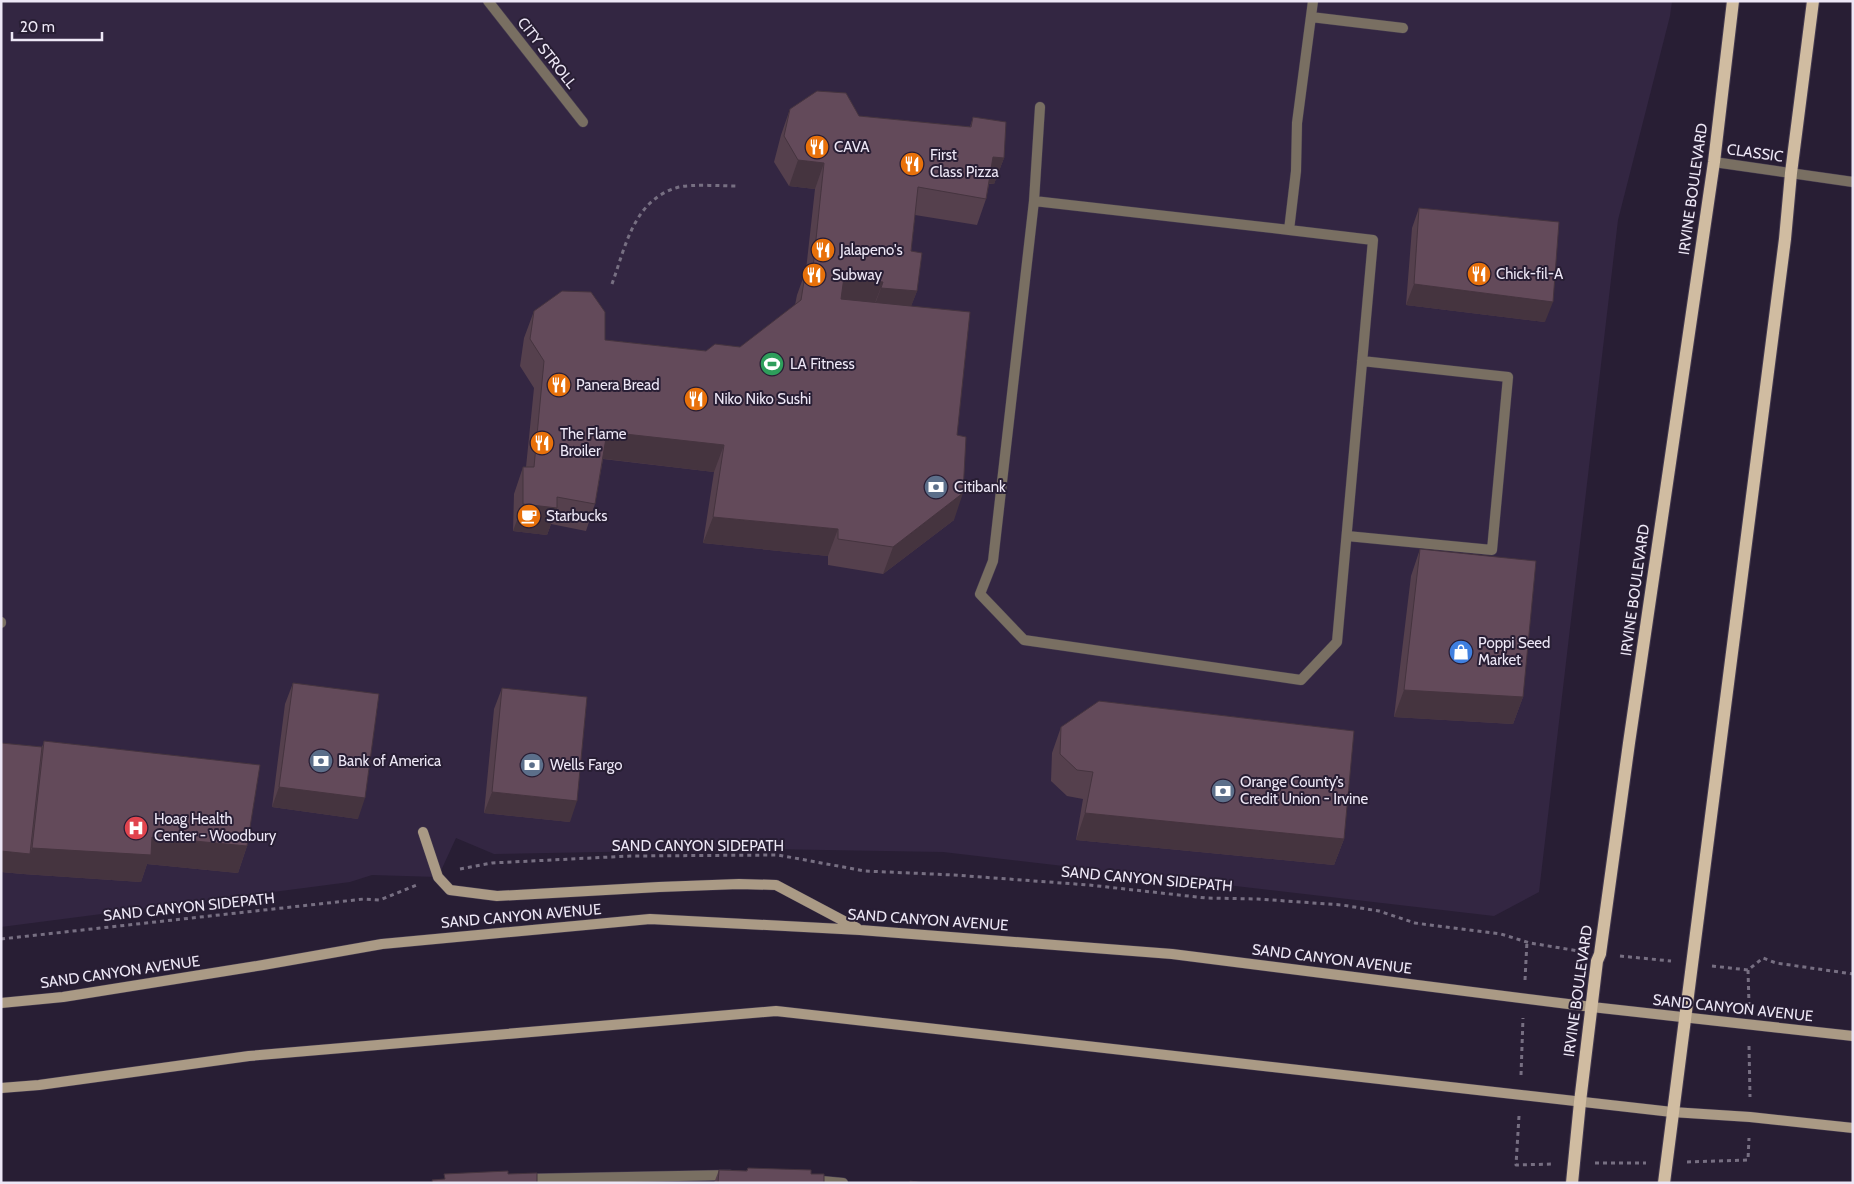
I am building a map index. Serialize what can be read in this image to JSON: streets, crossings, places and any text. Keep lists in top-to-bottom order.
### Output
{
  "streets": {
    "main road": ["IRVINE BOULEVARD", "SAND CANYON AVENUE"],
    "street": ["CITY STROLL", "CLASSIC"],
    "path": ["SAND CANYON SIDEPATH"]
  },
  "crossings": [
    ["CLASSIC", "IRVINE BOULEVARD"],
    ["IRVINE BOULEVARD", "SAND CANYON SIDEPATH"],
    ["IRVINE BOULEVARD", "SAND CANYON AVENUE"]
  ],
  "places": {
    "restaurant": [
      "CAVA",
      "First Class Pizza",
      "Jalapeno's",
      "Chick-fil-A",
      "Subway",
      "Panera Bread",
      "Niko Niko Sushi",
      "The Flame Broiler"
    ],
    "sports": ["LA Fitness"],
    "bank": [
      "Citibank",
      "Bank of America",
      "Wells Fargo",
      "Orange County’s Credit Union - Irvine"
    ],
    "cafe": ["Starbucks"],
    "shop": ["Poppi Seed Market"],
    "hospital": ["Hoag Health Center - Woodbury"]
  },
  "scale_bar": "20 m"
}
